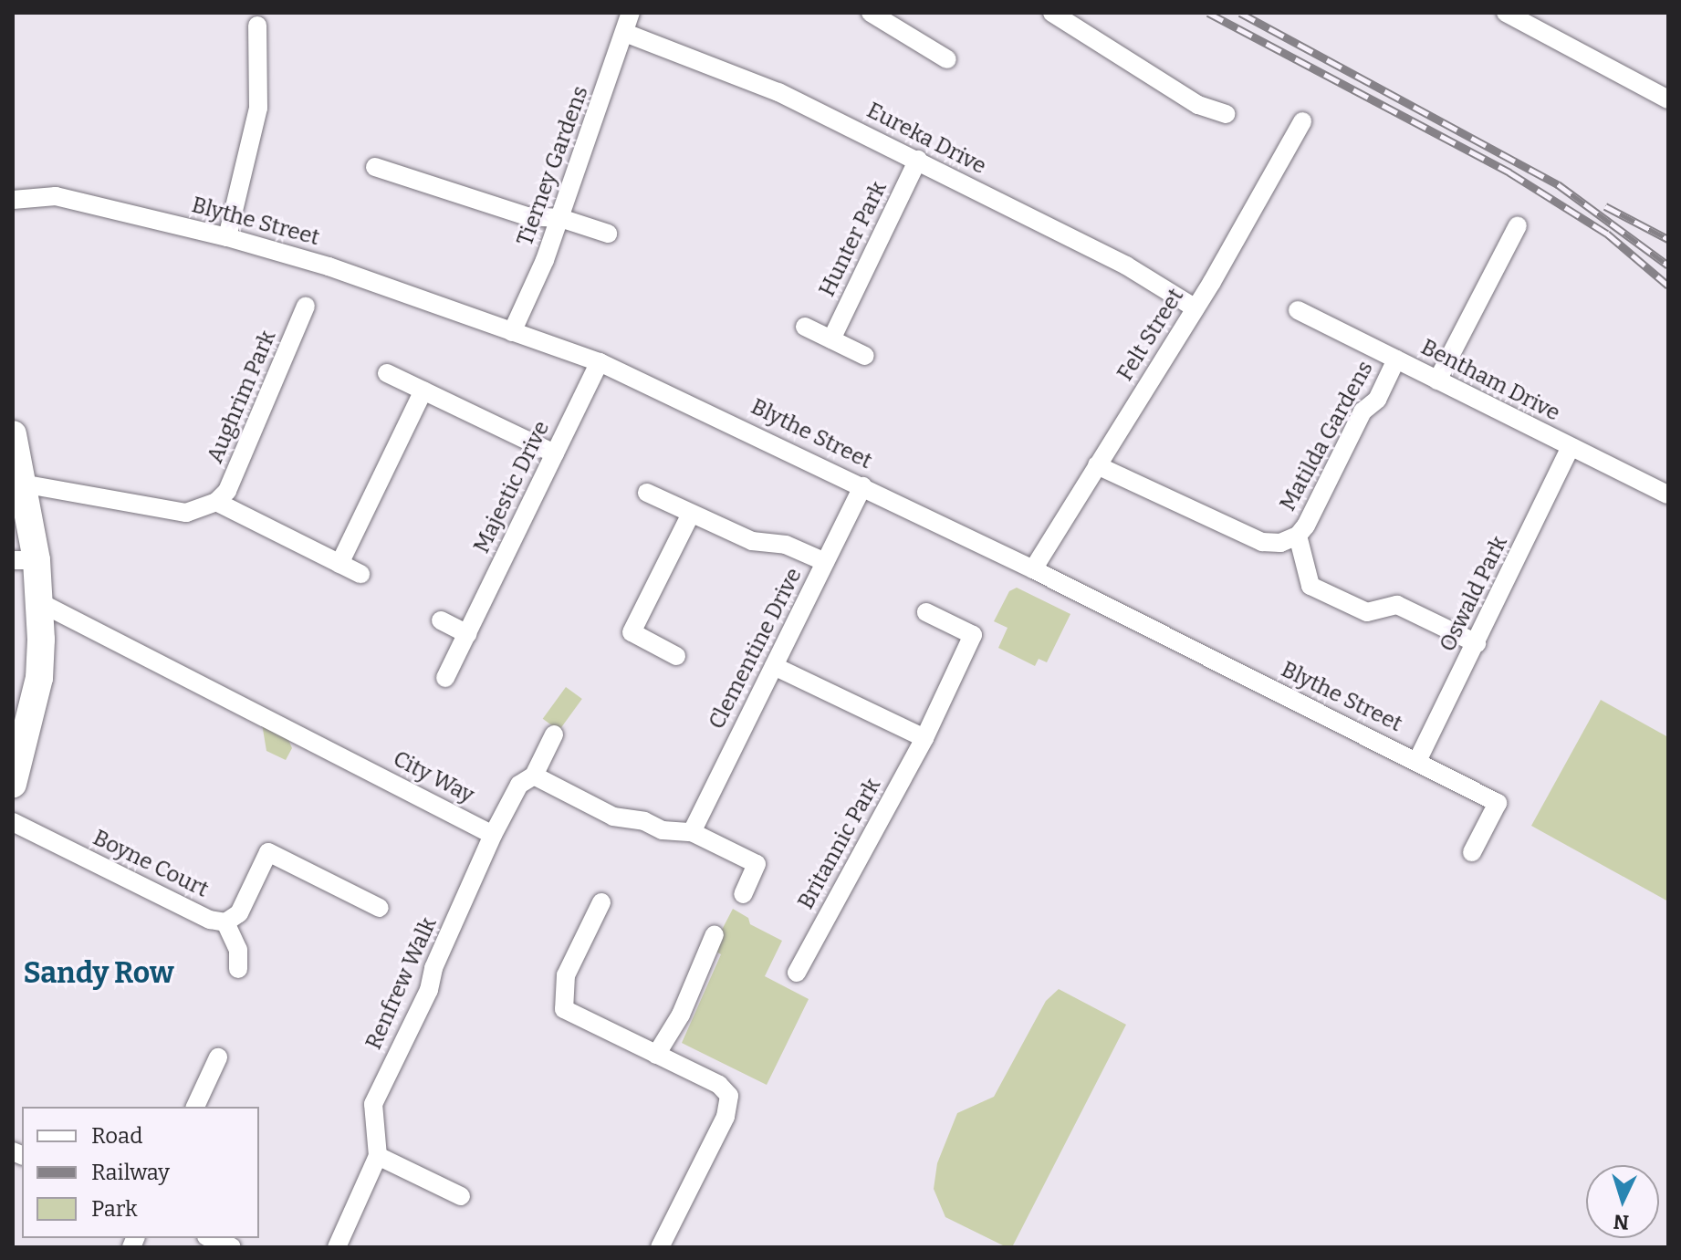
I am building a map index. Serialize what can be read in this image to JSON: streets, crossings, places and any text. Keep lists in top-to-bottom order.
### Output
{
  "streets": {
    "street": [
      "Eureka Drive",
      "Tierney Gardens",
      "Blythe Street",
      "Hunter Park",
      "Felt Street",
      "Bentham Drive",
      "Aughrim Park",
      "Matilda Gardens",
      "Majestic Drive",
      "Oswald Park",
      "Clementine Drive",
      "City Way",
      "Britannic Park",
      "Boyne Court",
      "Renfrew Walk"
    ]
  },
  "crossings": [
    ["Eureka Drive", "Tierney Gardens"],
    ["Eureka Drive", "Hunter Park"],
    ["Eureka Drive", "Felt Street"],
    ["Tierney Gardens", "Blythe Street"],
    ["Blythe Street", "Felt Street"],
    ["Blythe Street", "Majestic Drive"],
    ["Blythe Street", "Oswald Park"],
    ["Blythe Street", "Clementine Drive"],
    ["Felt Street", "Matilda Gardens"],
    ["Bentham Drive", "Matilda Gardens"],
    ["Bentham Drive", "Oswald Park"],
    ["City Way", "Renfrew Walk"]
  ],
  "districts": ["Sandy Row"],
  "legend": ["Road", "Railway", "Park"],
  "north": "bottom"
}
